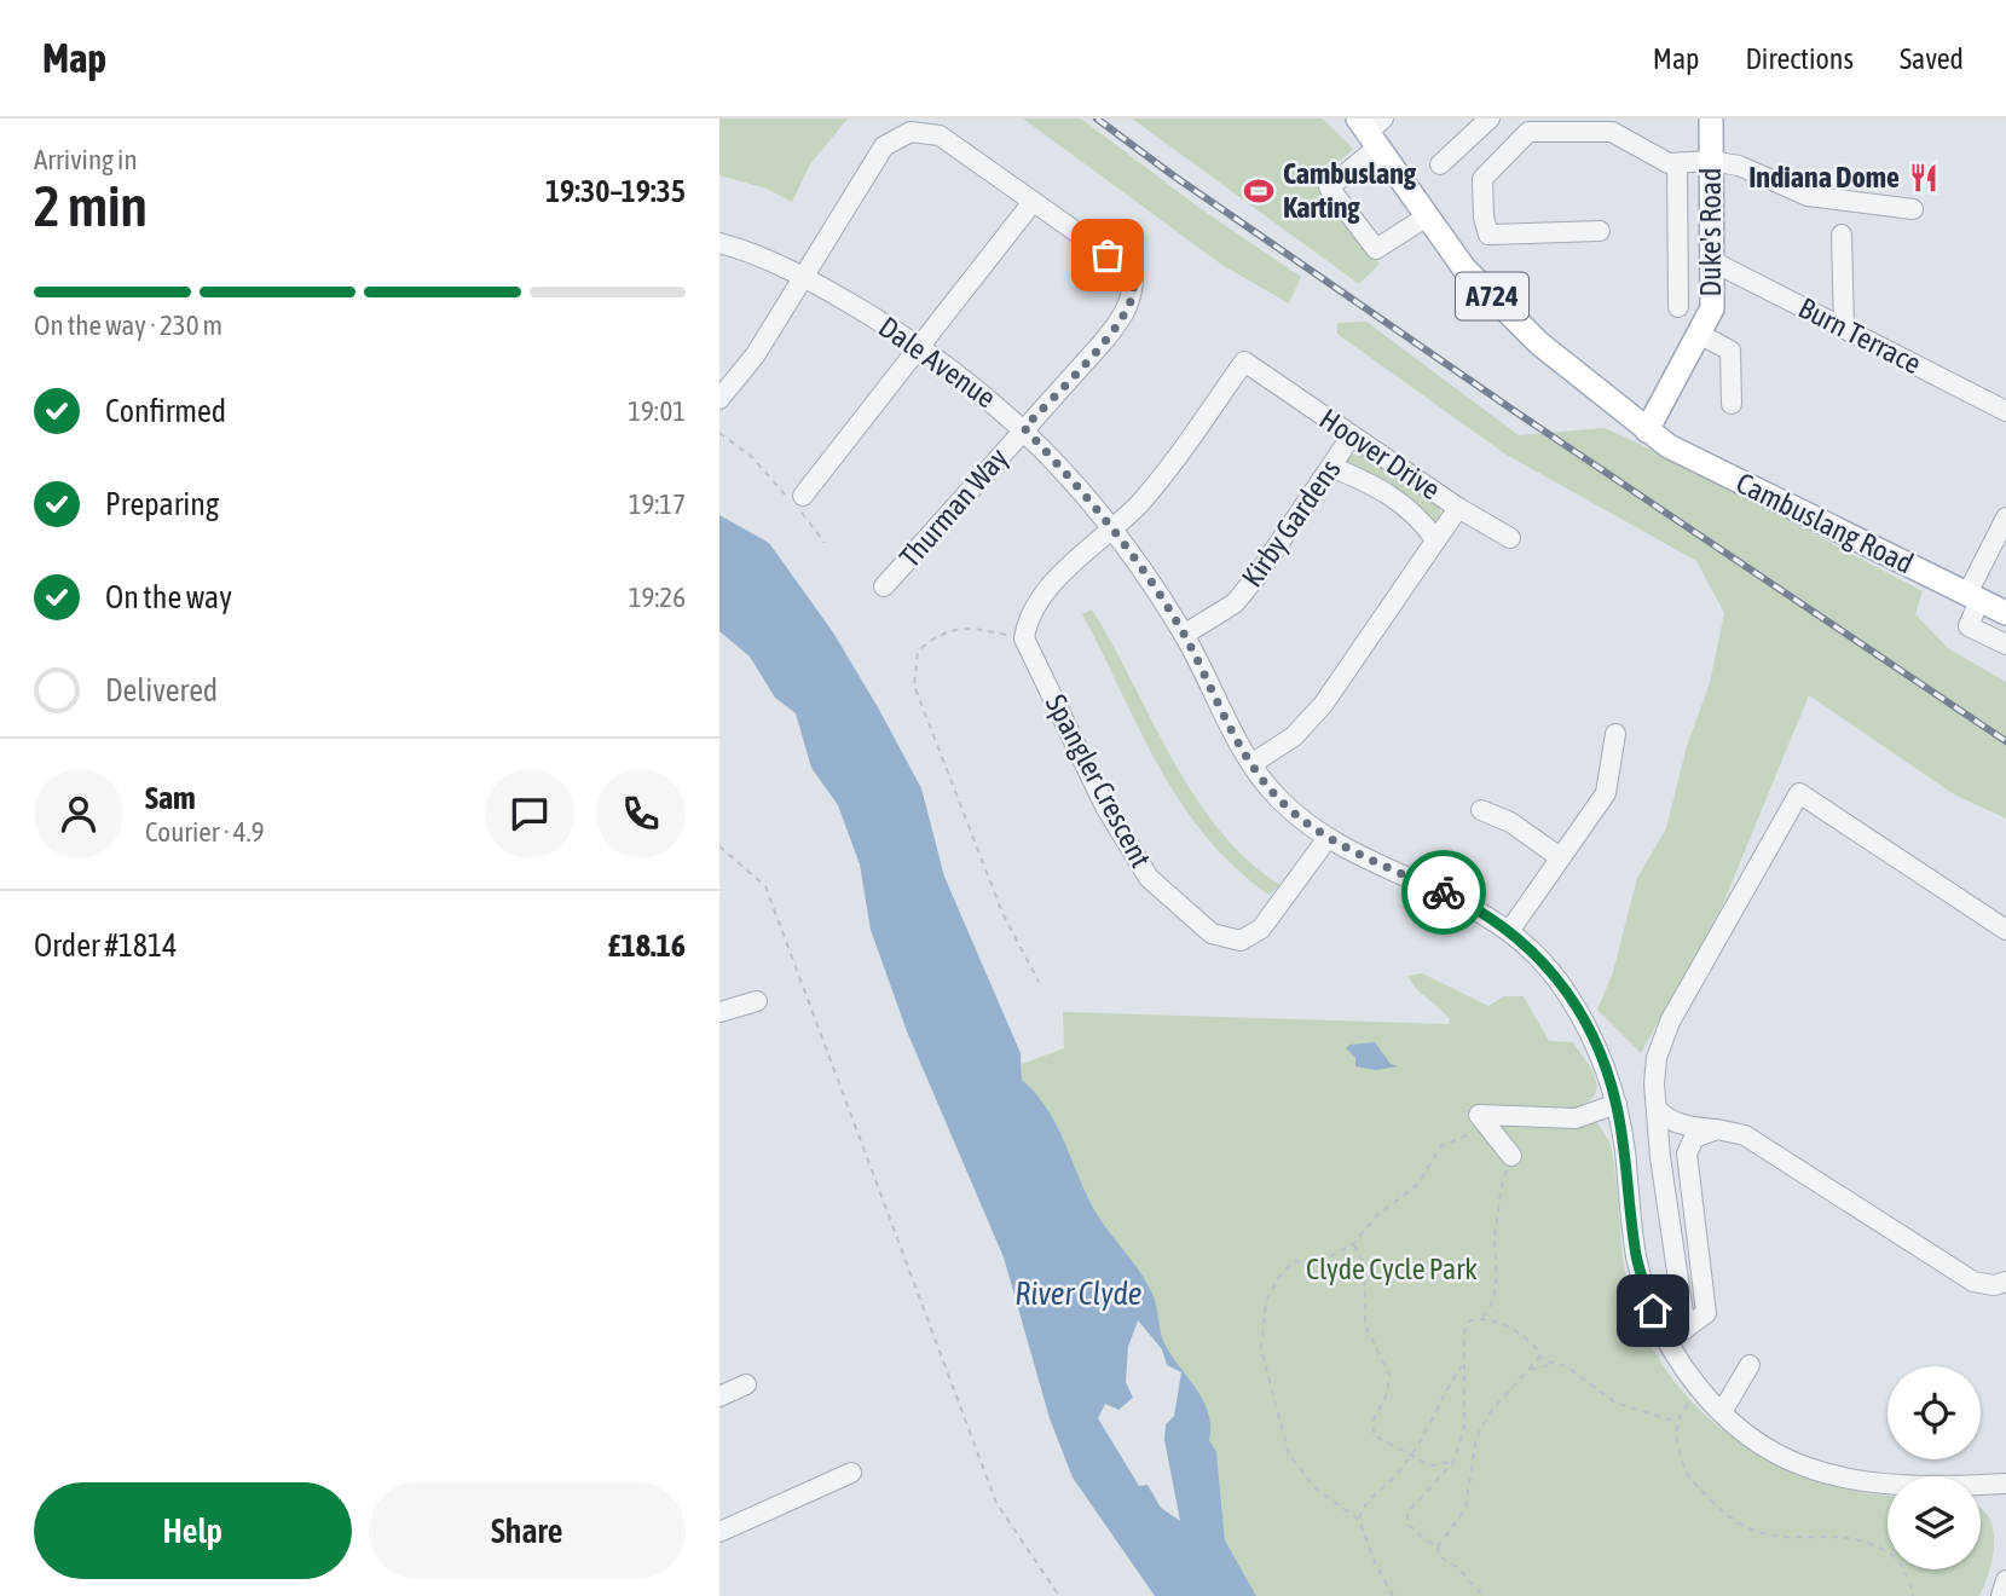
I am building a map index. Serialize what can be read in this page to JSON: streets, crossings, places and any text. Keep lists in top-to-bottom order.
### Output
{
  "streets": {
    "main road": ["Duke's Road", "A724", "Cambuslang Road"],
    "street": [
      "Burn Terrace",
      "Dale Avenue",
      "Hoover Drive",
      "Thurman Way",
      "Kirby Gardens",
      "Spangler Crescent"
    ]
  },
  "crossings": [
    ["Duke's Road", "A724"],
    ["Duke's Road", "Burn Terrace"],
    ["Duke's Road", "Cambuslang Road"],
    ["A724", "Cambuslang Road"],
    ["Dale Avenue", "Hoover Drive"],
    ["Dale Avenue", "Thurman Way"],
    ["Dale Avenue", "Kirby Gardens"],
    ["Dale Avenue", "Spangler Crescent"],
    ["Hoover Drive", "Kirby Gardens"]
  ],
  "water": ["River Clyde"],
  "parks": ["Clyde Cycle Park"],
  "places": {
    "restaurant": ["Indiana Dome"],
    "sports": ["Cambuslang Karting"]
  },
  "page": {
    "header": "Map",
    "nav": ["Map", "Directions", "Saved"],
    "heading": ["2 min", "Arriving in", "19:30–19:35"],
    "panel": [
      "Sam",
      "Courier · 4.9",
      "Order #1814",
      "£18.16"
    ],
    "bar": "On the way · 230 m",
    "list": [
      ["Confirmed", "19:01"],
      ["Preparing", "19:17"],
      ["On the way", "19:26"],
      "Delivered"
    ],
    "buttons": ["Help", "Share"]
  }
}
